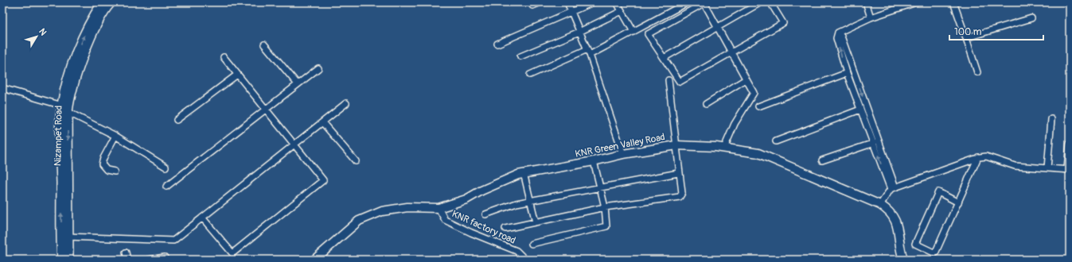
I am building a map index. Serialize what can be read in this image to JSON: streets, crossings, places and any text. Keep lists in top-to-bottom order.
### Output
{
  "streets": {
    "main road": ["Nizampet Road"],
    "street": ["KNR Green Valley Road", "KNR factory road"]
  },
  "crossings": [
    ["KNR Green Valley Road", "KNR factory road"]
  ],
  "scale_bar": "100 m",
  "north": "top right"
}
